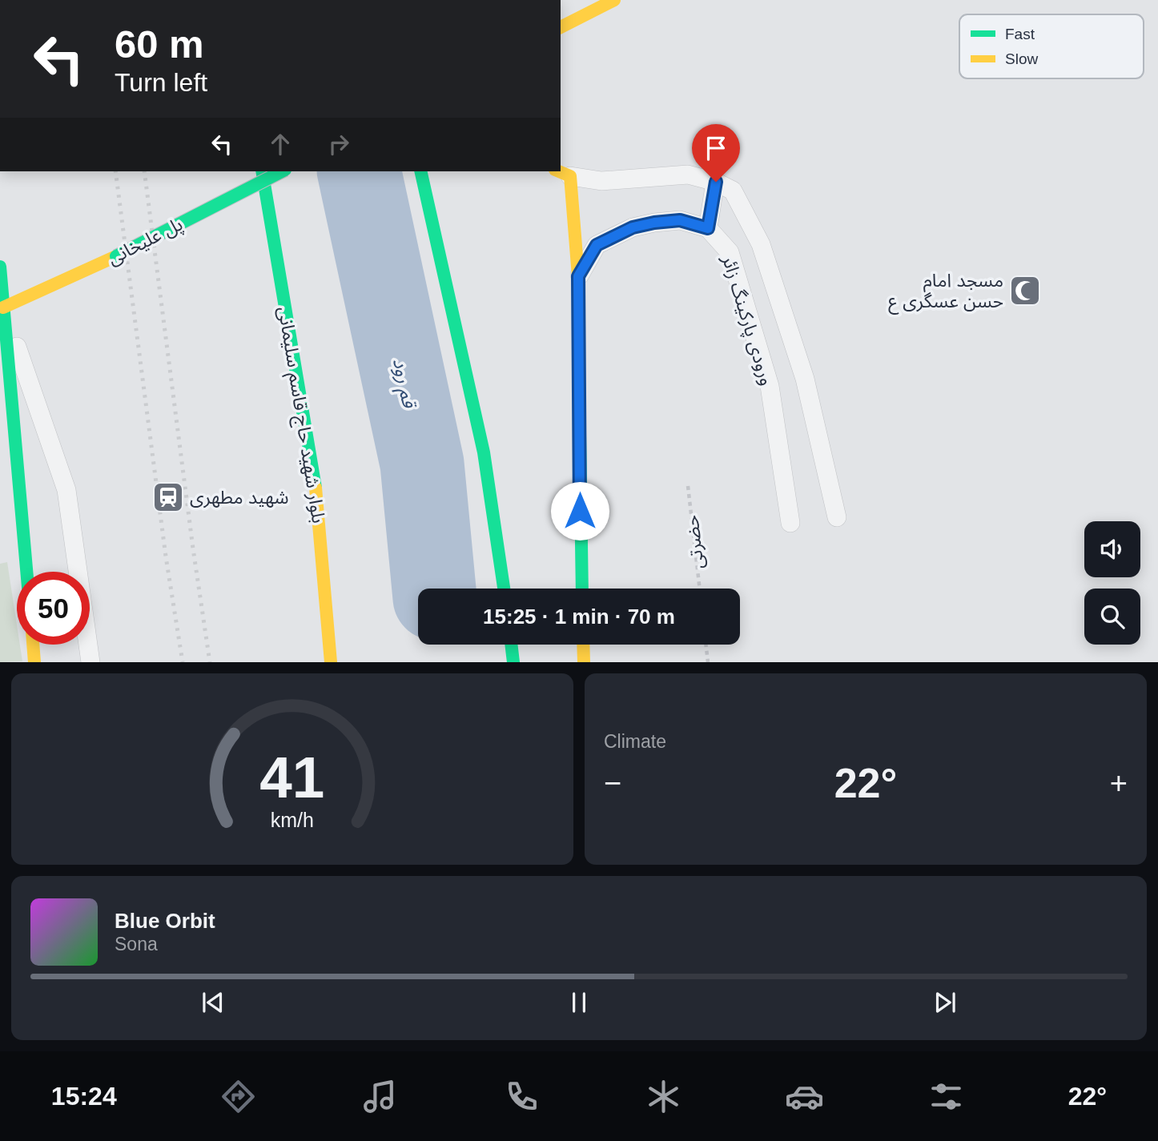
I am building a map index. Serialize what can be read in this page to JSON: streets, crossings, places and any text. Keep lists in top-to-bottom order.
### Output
{
  "streets": {
    "main road": ["پل علیخانی", "بلوار شهید حاج قاسم سلیمانی"],
    "lane": ["ورودی پارکینگ زائر"],
    "path": ["حضرتی"]
  },
  "water": ["قم رود"],
  "places": {
    "mosque": ["مسجد امام حسن عسگری ع"],
    "station": ["شهید مطهری"]
  },
  "legend": ["Fast", "Slow"],
  "page": {
    "turn": ["60 m", "Turn left"],
    "limit": "50",
    "trip": "15:25 · 1 min · 70 m",
    "tile": "Climate",
    "heat": ["−", "22°", "+"],
    "song": ["Blue Orbit", "Sona"],
    "tabs": ["15:24", "22°"],
    "gauge": ["41", "km/h"]
  }
}
